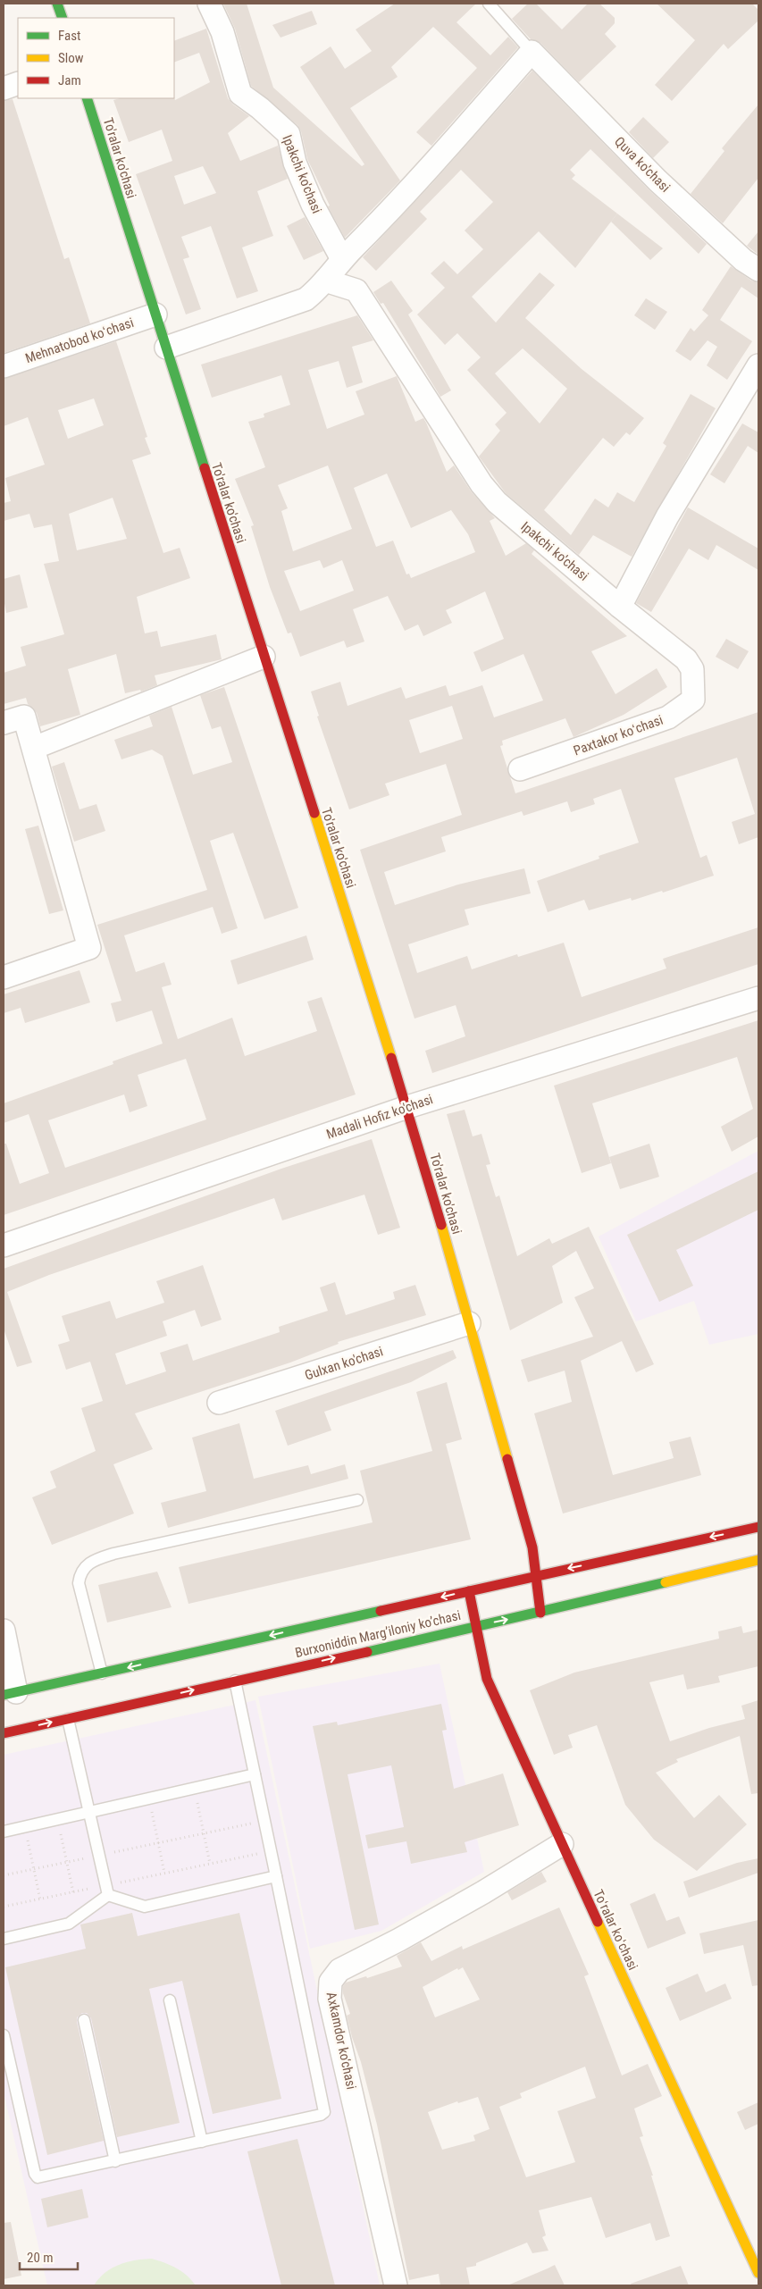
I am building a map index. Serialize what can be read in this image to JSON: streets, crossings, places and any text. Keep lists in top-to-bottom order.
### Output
{
  "streets": {
    "street": [
      "To'ralar ko'chasi",
      "Quva ko'chasi",
      "Ipakchi ko'chasi",
      "Mehnatobod koʻchasi",
      "Paxtakor koʻchasi",
      "Madali Hofiz ko'chasi",
      "Gulxan ko'chasi",
      "Burxoniddin Marg’iloniy ko’chasi",
      "Toʻralar koʻchasi",
      "Axkamdor ko‘chasi"
    ]
  },
  "crossings": [
    ["To'ralar ko'chasi", "Mehnatobod koʻchasi"],
    ["To'ralar ko'chasi", "Madali Hofiz ko'chasi"],
    ["To'ralar ko'chasi", "Gulxan ko'chasi"],
    ["To'ralar ko'chasi", "Burxoniddin Marg’iloniy ko’chasi"],
    ["Ipakchi ko'chasi", "Paxtakor koʻchasi"],
    ["Burxoniddin Marg’iloniy ko’chasi", "Toʻralar koʻchasi"],
    ["Toʻralar koʻchasi", "Axkamdor ko‘chasi"]
  ],
  "legend": ["Fast", "Slow", "Jam"],
  "scale_bar": "20 m"
}
